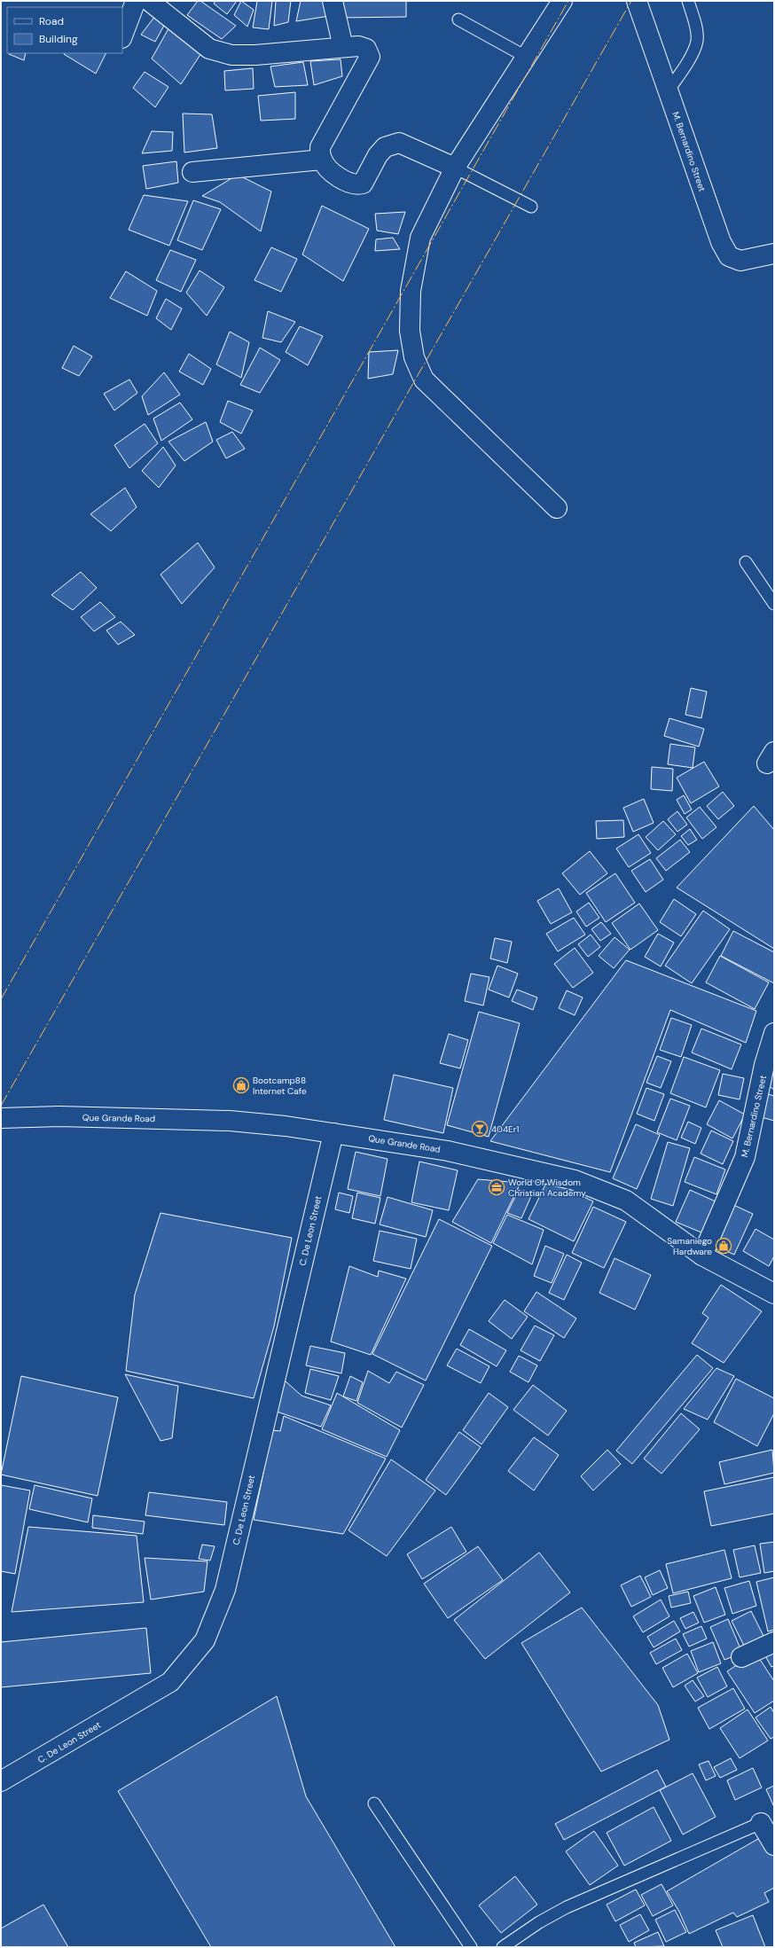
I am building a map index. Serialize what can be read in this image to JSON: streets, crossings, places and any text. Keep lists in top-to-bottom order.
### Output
{
  "streets": {
    "street": ["M. Bernardino Street", "Que Grande Road", "C. De Leon Street"]
  },
  "crossings": [
    ["M. Bernardino Street", "Que Grande Road"],
    ["Que Grande Road", "C. De Leon Street"]
  ],
  "places": {
    "shop": ["Bootcamp88 Internet Cafe", "Samaniego Hardware"],
    "bar": ["404Er1"],
    "office": ["World Of Wisdom Christian Academy"]
  },
  "legend": ["Road", "Building"]
}
